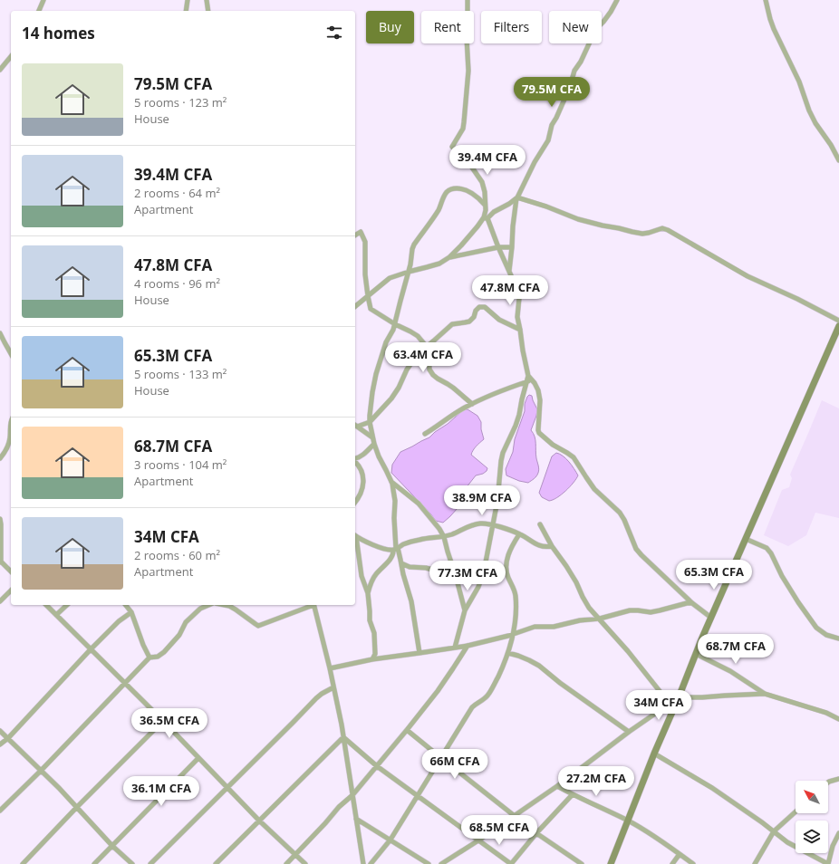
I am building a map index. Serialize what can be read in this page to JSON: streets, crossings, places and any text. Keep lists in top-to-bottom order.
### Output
{
  "north": "top left",
  "page": {
    "chip": [
      "Buy",
      "Rent",
      "Filters",
      "New"
    ],
    "heading": "14 homes",
    "list": [
      {
        "name": "79.5M CFA",
        "note": "5 rooms · 123 m² · House"
      },
      {
        "name": "39.4M CFA",
        "note": "2 rooms · 64 m² · Apartment"
      },
      {
        "name": "47.8M CFA",
        "note": "4 rooms · 96 m² · House"
      },
      {
        "name": "65.3M CFA",
        "note": "5 rooms · 133 m² · House"
      },
      {
        "name": "68.7M CFA",
        "note": "3 rooms · 104 m² · Apartment"
      },
      {
        "name": "34M CFA",
        "note": "2 rooms · 60 m² · Apartment"
      }
    ],
    "price": [
      "79.5M CFA",
      "39.4M CFA",
      "47.8M CFA",
      "63.4M CFA",
      "38.9M CFA",
      "65.3M CFA",
      "77.3M CFA",
      "68.7M CFA",
      "34M CFA",
      "36.5M CFA",
      "66M CFA",
      "27.2M CFA",
      "36.1M CFA",
      "68.5M CFA"
    ]
  }
}
